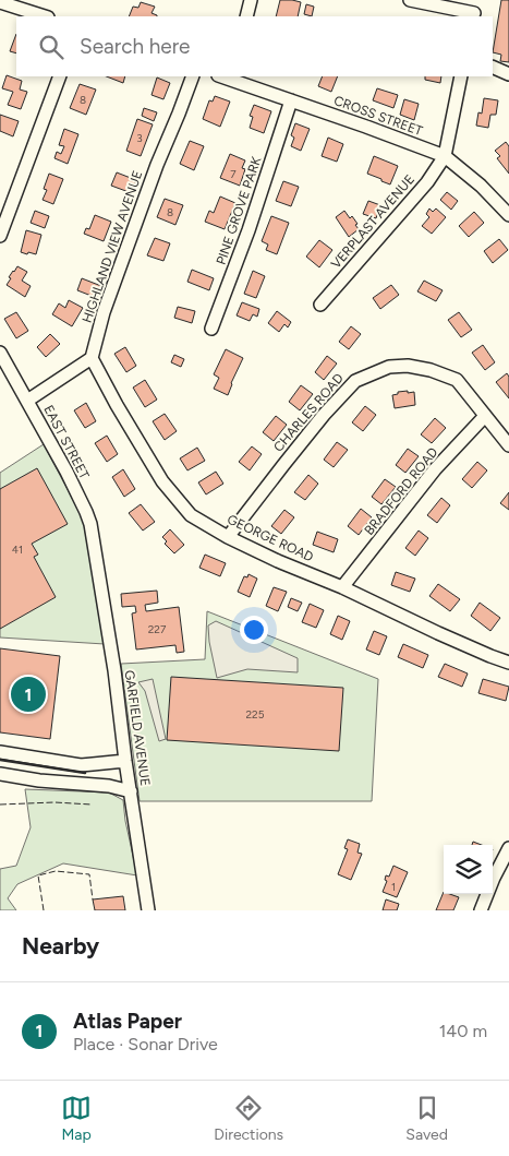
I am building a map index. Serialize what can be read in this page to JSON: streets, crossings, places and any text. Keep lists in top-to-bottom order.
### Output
{
  "streets": {
    "street": [
      "CROSS STREET",
      "PINE GROVE PARK",
      "VERPLAST AVENUE",
      "HIGHLAND VIEW AVENUE",
      "CHARLES ROAD",
      "EAST STREET",
      "BRADFORD ROAD",
      "GEORGE ROAD",
      "GARFIELD AVENUE"
    ]
  },
  "crossings": [
    ["CROSS STREET", "PINE GROVE PARK"],
    ["CROSS STREET", "VERPLAST AVENUE"],
    ["HIGHLAND VIEW AVENUE", "GEORGE ROAD"],
    ["CHARLES ROAD", "BRADFORD ROAD"],
    ["CHARLES ROAD", "GEORGE ROAD"],
    ["EAST STREET", "GARFIELD AVENUE"],
    ["BRADFORD ROAD", "GEORGE ROAD"]
  ],
  "house_numbers": [
    "8",
    "3",
    "7",
    "8",
    "41",
    "227",
    "225",
    "1"
  ],
  "page": {
    "search": "Search here",
    "pins": "1",
    "heading": "Nearby",
    "list": [
      {
        "mark": "1",
        "name": "Atlas Paper",
        "note": "Place · Sonar Drive",
        "value": "140 m"
      }
    ],
    "nav": ["Map", "Directions", "Saved"]
  }
}
